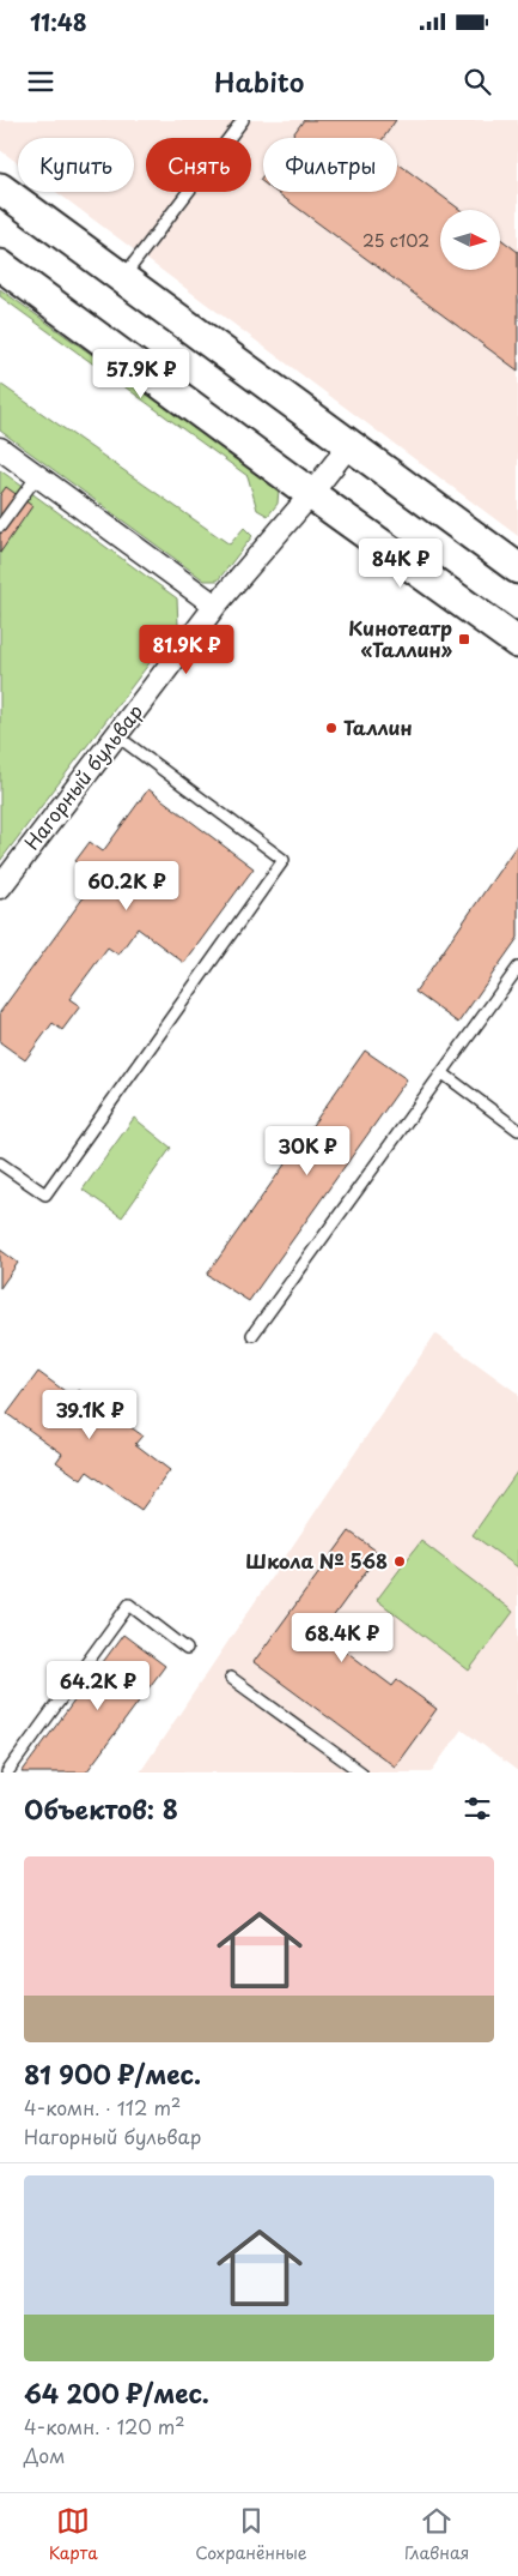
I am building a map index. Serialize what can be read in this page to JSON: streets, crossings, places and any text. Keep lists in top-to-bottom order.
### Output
{
  "streets": {
    "street": ["Нагорный бульвар"]
  },
  "places": {
    "transit": ["Кинотеатр «Таллин»"],
    "other": ["Таллин", "Школа № 568"]
  },
  "house_numbers": ["25 с102"],
  "north": "right",
  "page": {
    "status": "11:48",
    "header": "Habito",
    "chip": ["Купить", "Снять", "Фильтры"],
    "price": [
      "57.9K ₽",
      "84K ₽",
      "81.9K ₽",
      "60.2K ₽",
      "30K ₽",
      "39.1K ₽",
      "68.4K ₽",
      "64.2K ₽"
    ],
    "heading": "Объектов: 8",
    "list": [
      {
        "name": "81 900 ₽/мес.",
        "note": "4-комн. · 112 m² · Нагорный бульвар"
      },
      {
        "name": "64 200 ₽/мес.",
        "note": "4-комн. · 120 m² · Дом"
      }
    ],
    "tabs": ["Карта", "Сохранённые", "Главная"]
  }
}
